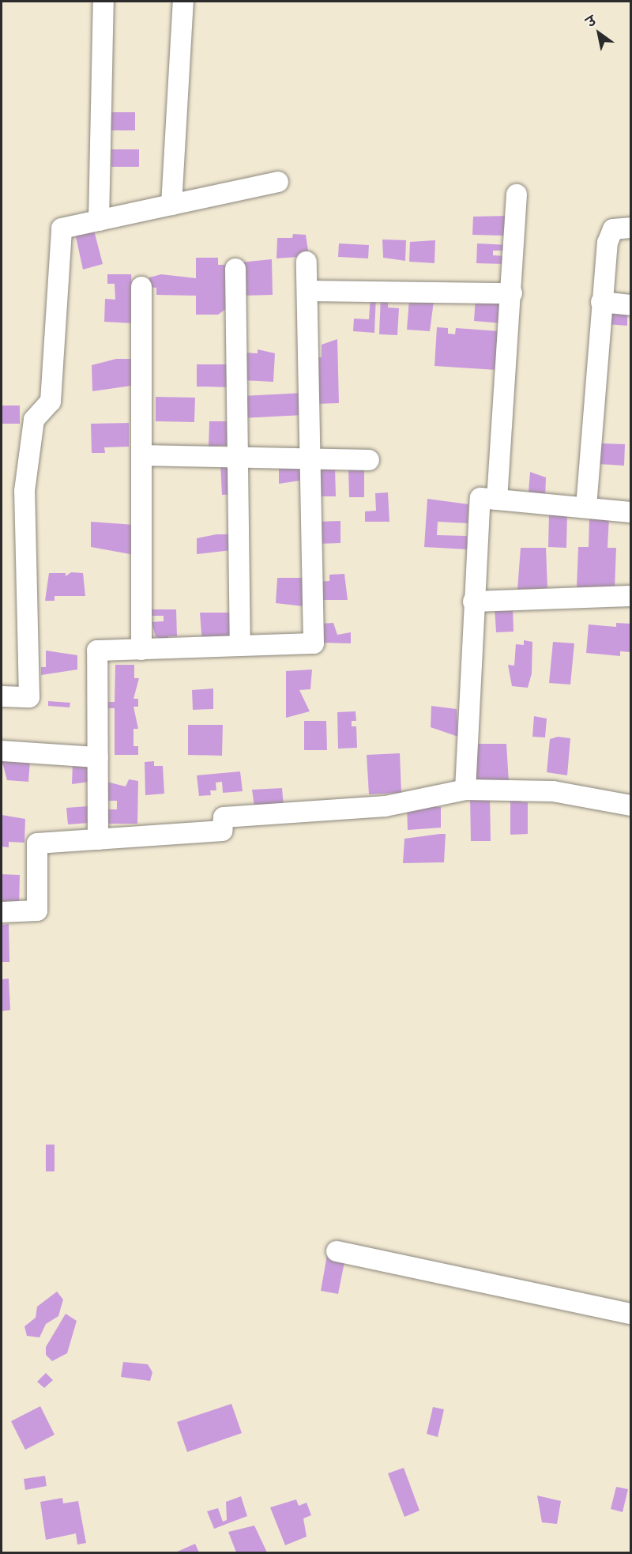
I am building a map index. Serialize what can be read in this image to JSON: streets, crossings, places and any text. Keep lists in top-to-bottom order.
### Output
{
  "north": "top left"
}
